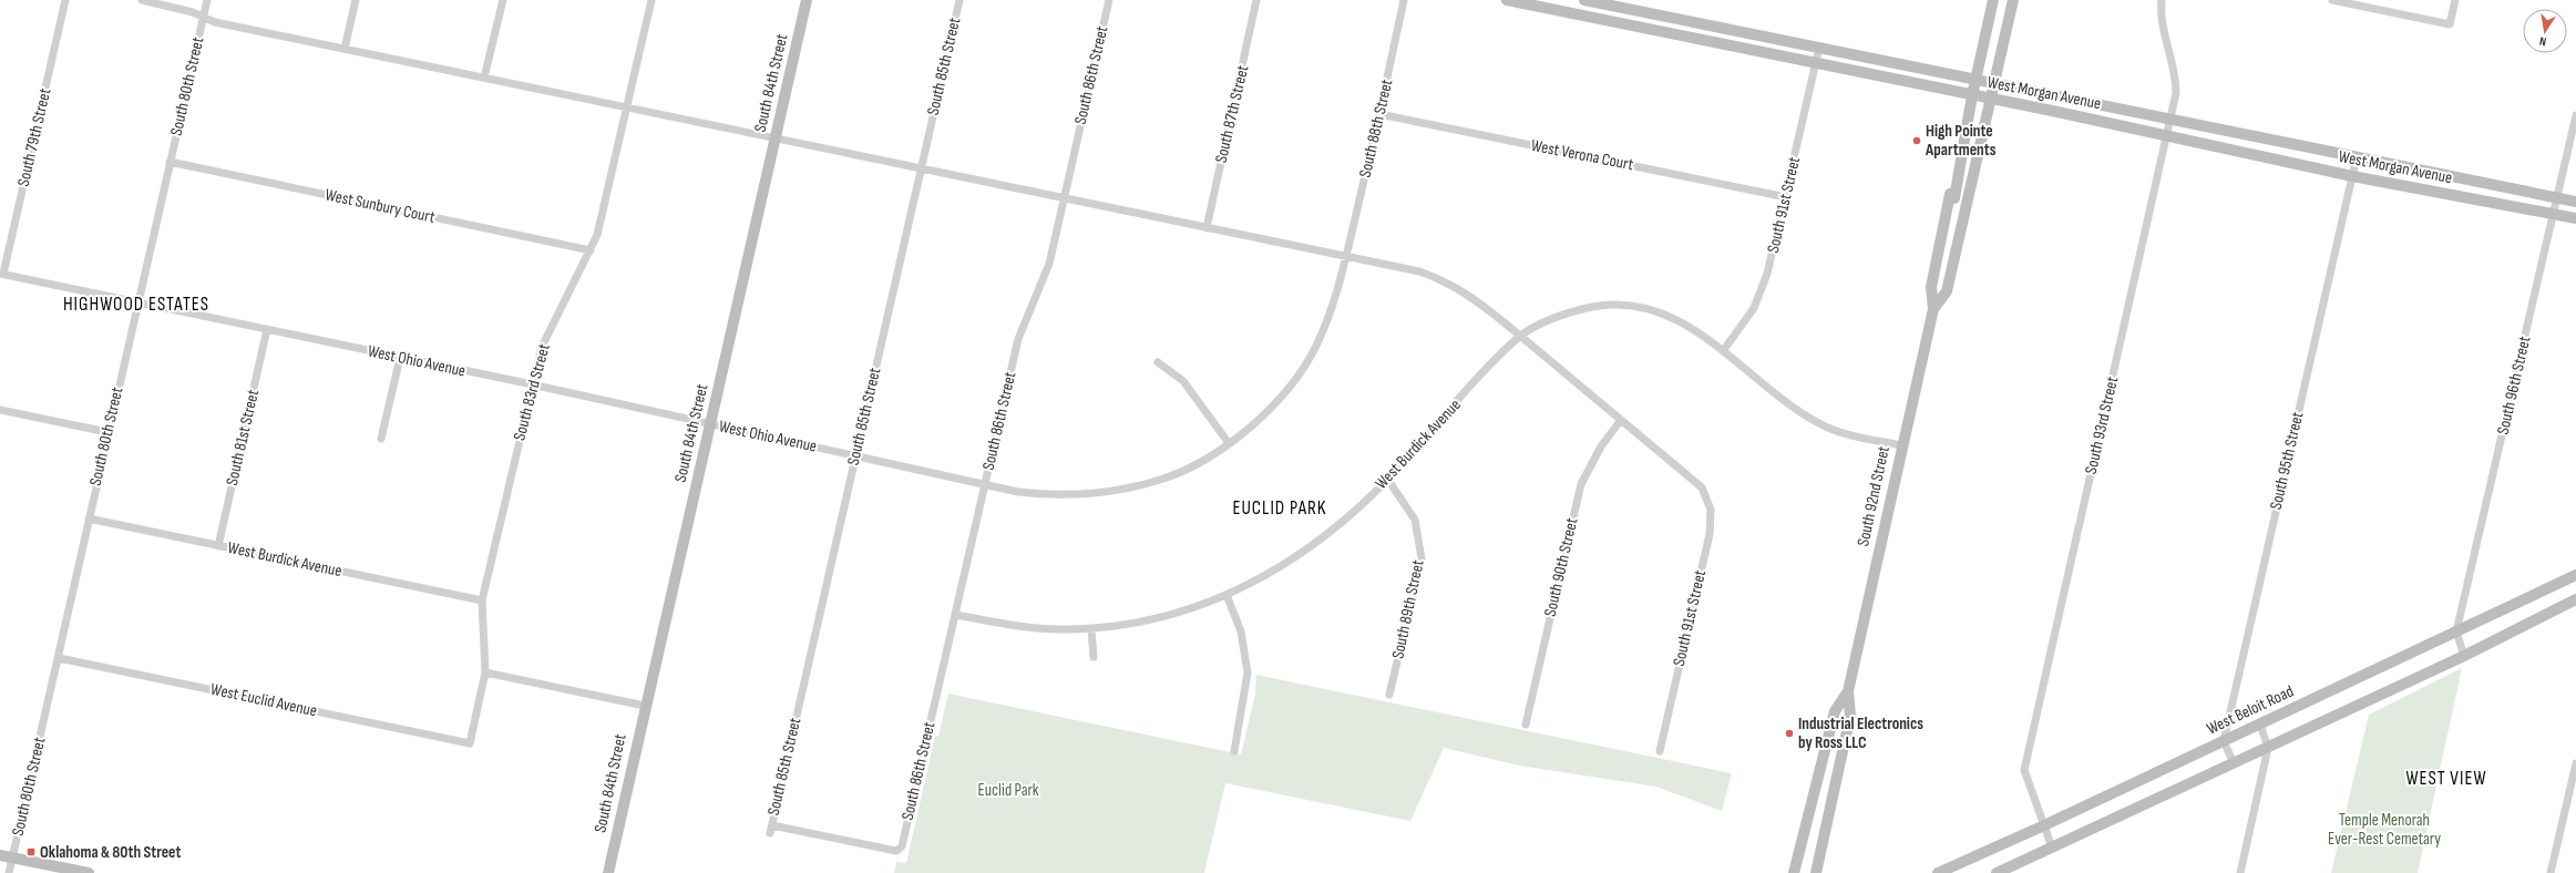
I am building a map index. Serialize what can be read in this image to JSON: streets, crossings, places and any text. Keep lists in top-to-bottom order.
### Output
{
  "streets": {
    "street": [
      "South 85th Street",
      "South 86th Street",
      "South 84th Street",
      "South 80th Street",
      "West Morgan Avenue",
      "South 87th Street",
      "South 88th Street",
      "South 79th Street",
      "West Verona Court",
      "South 91st Street",
      "West Sunbury Court",
      "West Ohio Avenue",
      "South 96th Street",
      "South 83rd Street",
      "South 93rd Street",
      "South 81st Street",
      "West Burdick Avenue",
      "South 95th Street",
      "South 92nd Street",
      "South 90th Street",
      "South 89th Street",
      "West Euclid Avenue",
      "West Beloit Road"
    ]
  },
  "crossings": [
    ["South 85th Street", "South 86th Street"],
    ["South 85th Street", "West Ohio Avenue"],
    ["South 86th Street", "West Ohio Avenue"],
    ["South 86th Street", "West Burdick Avenue"],
    ["South 84th Street", "West Ohio Avenue"],
    ["South 80th Street", "West Sunbury Court"],
    ["South 80th Street", "West Ohio Avenue"],
    ["South 80th Street", "West Burdick Avenue"],
    ["South 80th Street", "West Euclid Avenue"],
    ["West Morgan Avenue", "South 91st Street"],
    ["West Morgan Avenue", "South 96th Street"],
    ["West Morgan Avenue", "South 93rd Street"],
    ["West Morgan Avenue", "South 95th Street"],
    ["West Morgan Avenue", "South 92nd Street"],
    ["South 88th Street", "West Verona Court"],
    ["South 88th Street", "West Ohio Avenue"],
    ["South 79th Street", "West Ohio Avenue"],
    ["West Verona Court", "South 91st Street"],
    ["South 91st Street", "West Burdick Avenue"],
    ["South 91st Street", "South 90th Street"],
    ["West Sunbury Court", "South 83rd Street"],
    ["West Ohio Avenue", "South 83rd Street"],
    ["West Ohio Avenue", "South 81st Street"],
    ["South 96th Street", "West Beloit Road"],
    ["South 83rd Street", "West Burdick Avenue"],
    ["South 83rd Street", "West Euclid Avenue"],
    ["South 93rd Street", "West Beloit Road"],
    ["South 81st Street", "West Burdick Avenue"],
    ["West Burdick Avenue", "South 92nd Street"],
    ["West Burdick Avenue", "South 89th Street"],
    ["South 95th Street", "West Beloit Road"]
  ],
  "districts": ["HIGHWOOD ESTATES", "EUCLID PARK", "WEST VIEW"],
  "parks": ["Euclid Park", "Temple Menorah Ever-Rest Cemetary"],
  "places": {
    "other": ["High Pointe Apartments", "Industrial Electronics by Ross LLC"],
    "transit": ["Oklahoma & 80th Street"]
  },
  "north": "bottom"
}
